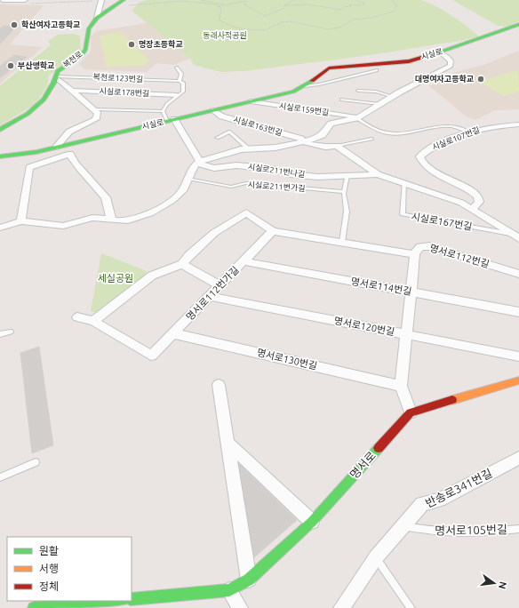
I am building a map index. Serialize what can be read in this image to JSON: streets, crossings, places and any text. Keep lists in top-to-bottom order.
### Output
{
  "streets": {
    "main road": ["시실로", "복천로", "명서로"],
    "street": [
      "시실로178번길",
      "시실로159번길",
      "시실로163번길",
      "시실로107번길",
      "시실로211번나길",
      "시실로167번길",
      "명서로112번길",
      "명서로114번길",
      "명서로112번가길",
      "명서로120번길",
      "명서로130번길",
      "반송로341번길"
    ],
    "lane": ["복천로123번길", "시실로211번가길", "명서로105번길"]
  },
  "crossings": [
    ["시실로", "시실로178번길"],
    ["시실로", "시실로159번길"],
    ["시실로", "시실로163번길"],
    ["복천로", "복천로123번길"],
    ["복천로", "시실로178번길"],
    ["복천로123번길", "시실로178번길"],
    ["시실로107번길", "시실로167번길"],
    ["시실로211번나길", "시실로167번길"],
    ["명서로112번길", "명서로112번가길"],
    ["명서로114번길", "명서로112번가길"],
    ["명서로112번가길", "명서로120번길"],
    ["명서로112번가길", "명서로130번길"],
    ["반송로341번길", "명서로105번길"]
  ],
  "parks": ["동래사적공원", "세실공원"],
  "places": [
    "학산여자고등학교",
    "명장초등학교",
    "부산맹학교",
    "대명여자고등학교"
  ],
  "legend": ["원활", "서행", "정체"],
  "north": "right"
}
